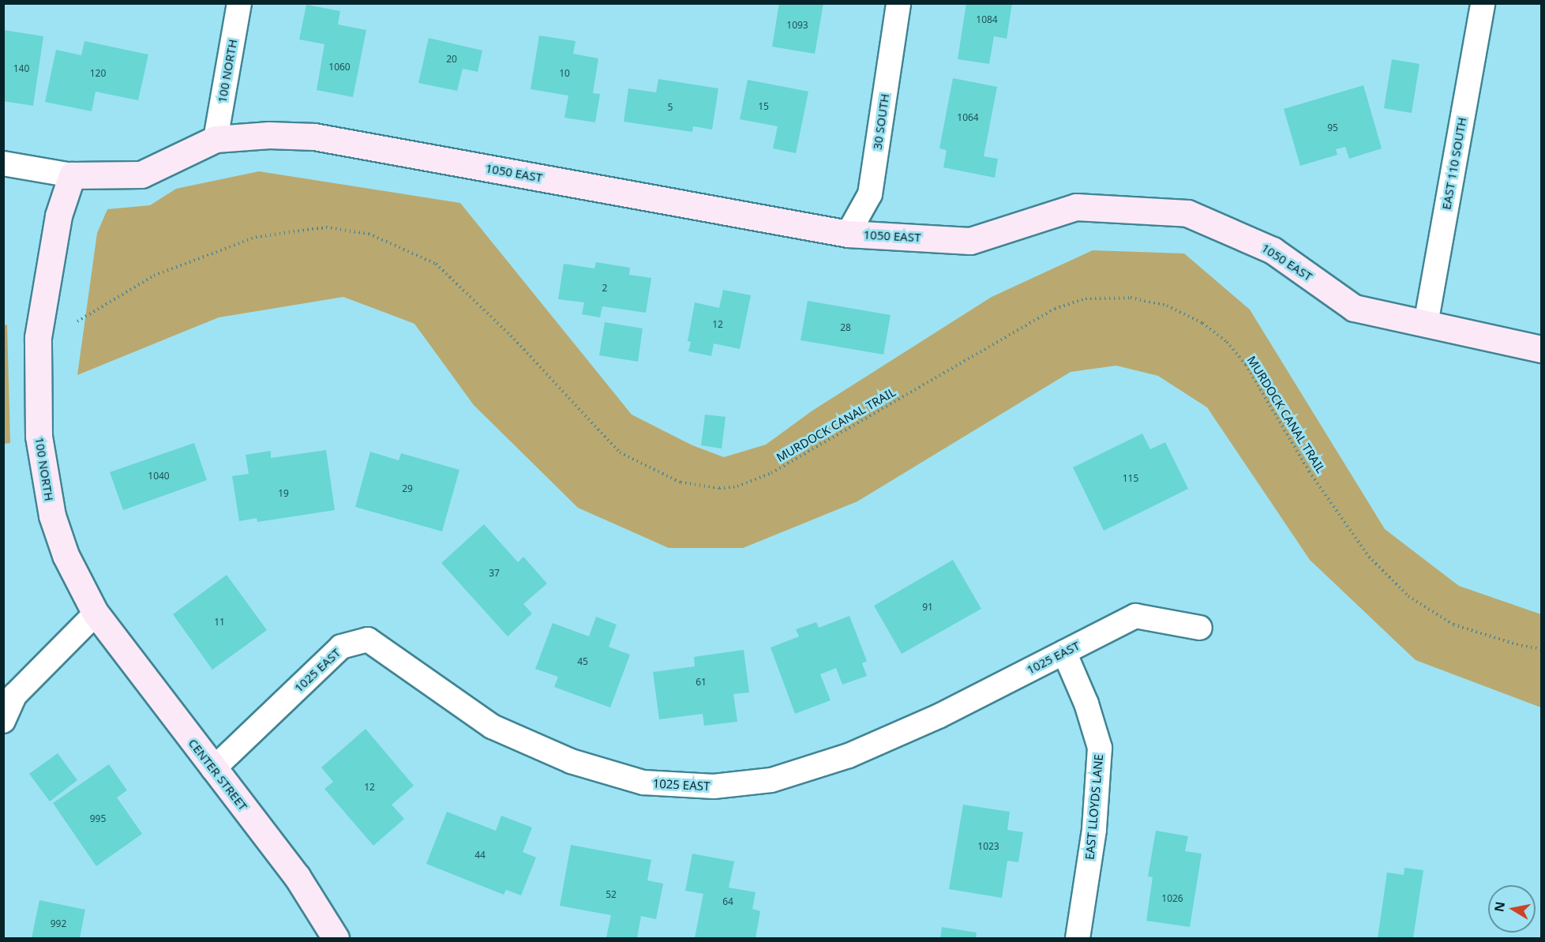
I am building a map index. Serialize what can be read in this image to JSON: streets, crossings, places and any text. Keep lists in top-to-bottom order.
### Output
{
  "streets": {
    "street": [
      "100 NORTH",
      "30 SOUTH",
      "EAST 110 SOUTH",
      "1050 EAST",
      "1025 EAST",
      "CENTER STREET",
      "EAST LLOYDS LANE"
    ],
    "path": ["MURDOCK CANAL TRAIL"]
  },
  "crossings": [
    ["100 NORTH", "1050 EAST"],
    ["100 NORTH", "CENTER STREET"],
    ["30 SOUTH", "1050 EAST"],
    ["EAST 110 SOUTH", "1050 EAST"],
    ["1025 EAST", "CENTER STREET"],
    ["1025 EAST", "EAST LLOYDS LANE"]
  ],
  "house_numbers": [
    "1084",
    "1093",
    "20",
    "1060",
    "140",
    "120",
    "10",
    "15",
    "5",
    "1064",
    "95",
    "2",
    "12",
    "28",
    "1040",
    "115",
    "29",
    "19",
    "37",
    "91",
    "11",
    "45",
    "61",
    "12",
    "995",
    "1023",
    "44",
    "52",
    "1026",
    "64",
    "992"
  ],
  "north": "left"
}
